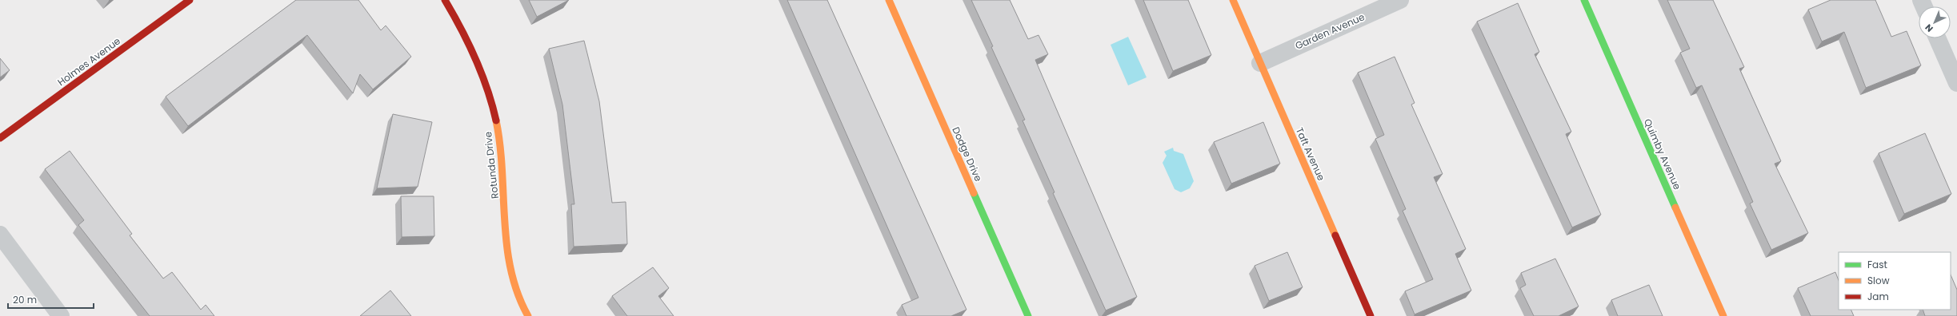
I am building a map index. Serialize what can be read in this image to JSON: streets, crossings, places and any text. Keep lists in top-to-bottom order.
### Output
{
  "streets": {
    "street": [
      "Garden Avenue",
      "Holmes Avenue",
      "Dodge Drive",
      "Taft Avenue",
      "Quimby Avenue",
      "Rotunda Drive"
    ]
  },
  "crossings": [
    ["Garden Avenue", "Taft Avenue"]
  ],
  "legend": ["Fast", "Slow", "Jam"],
  "scale_bar": "20 m",
  "north": "bottom left"
}
